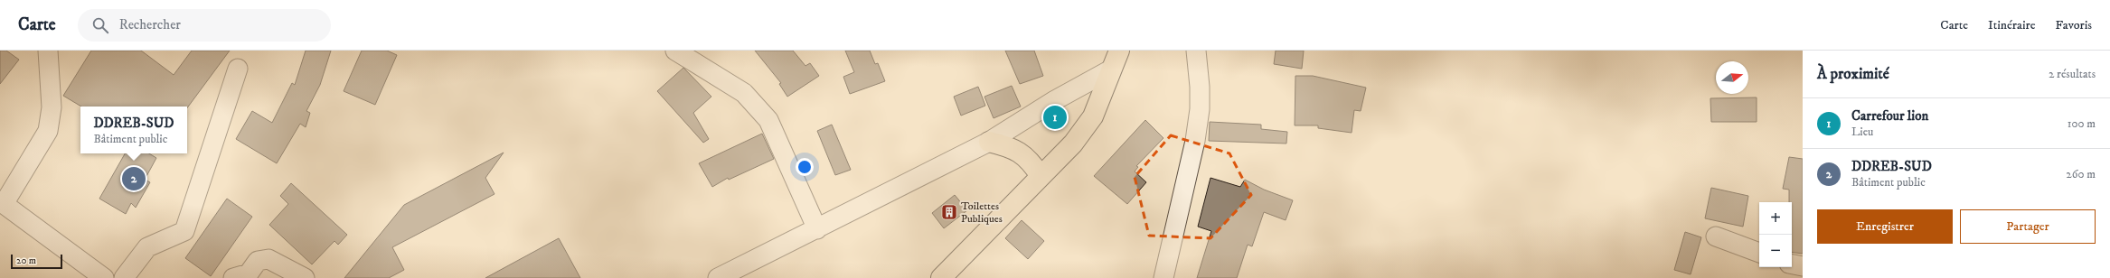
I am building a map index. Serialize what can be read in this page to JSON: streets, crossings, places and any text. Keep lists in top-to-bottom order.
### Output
{
  "places": {
    "building": ["Toilettes Publiques"]
  },
  "scale_bar": "20 m",
  "north": "right",
  "page": {
    "header": "Carte",
    "search": "Rechercher",
    "nav": ["Carte", "Itinéraire", "Favoris"],
    "heading": ["À proximité", "2 résultats"],
    "list": [
      {
        "mark": "1",
        "name": "Carrefour lion",
        "note": "Lieu",
        "value": "100 m"
      },
      {
        "mark": "2",
        "name": "DDREB-SUD",
        "note": "Bâtiment public",
        "value": "260 m"
      }
    ],
    "pins": ["1", "2"],
    "popup": ["DDREB-SUD", "Bâtiment public"],
    "buttons": ["Enregistrer", "Partager"],
    "map_buttons": ["+", "−"],
    "scale": "20 m"
  }
}
